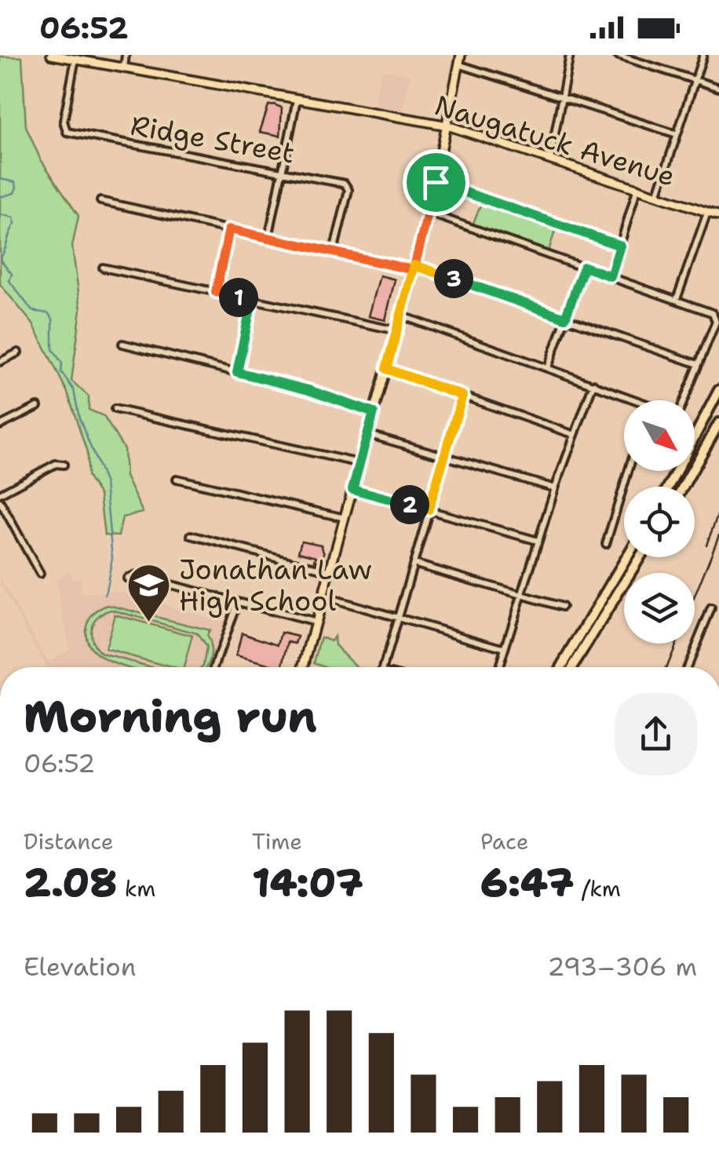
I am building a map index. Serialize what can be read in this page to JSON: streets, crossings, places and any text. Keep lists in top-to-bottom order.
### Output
{
  "streets": {
    "main road": ["Naugatuck Avenue"],
    "street": ["Ridge Street"]
  },
  "crossings": [
    ["Ridge Street", "Naugatuck Avenue"]
  ],
  "places": {
    "school or university": ["Jonathan Law High School"]
  },
  "north": "bottom right",
  "page": {
    "status": "06:52",
    "pins": ["3", "1", "2"],
    "heading": ["Morning run", "06:52"],
    "stats": [
      ["Distance", "2.08 km"],
      ["Time", "14:07"],
      ["Pace", "6:47 /km"]
    ],
    "chart": ["Elevation", "293–306 m"]
  }
}
